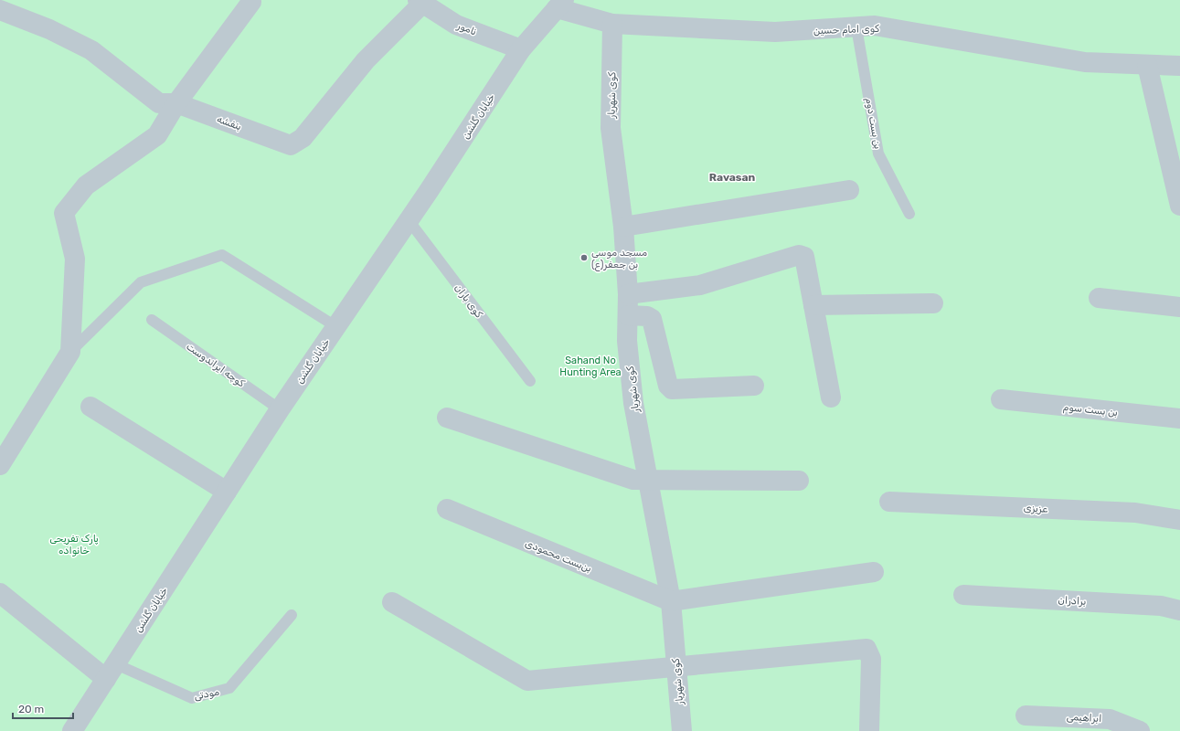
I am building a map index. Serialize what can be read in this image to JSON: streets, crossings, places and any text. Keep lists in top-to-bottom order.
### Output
{
  "streets": {
    "street": [
      "نامور",
      "کوی امام حسین",
      "کوی شهریار",
      "خیابان گلشن",
      "بنفشه",
      "بن بست سوم",
      "عزیزی",
      "بن‌بست محمودی",
      "برادران",
      "ابراهیمی"
    ],
    "lane": [
      "بن بست دوم",
      "کوی باران",
      "کوچه ایراندوست",
      "مودتی"
    ]
  },
  "crossings": [
    ["نامور", "خیابان گلشن"],
    ["نامور", "بنفشه"],
    ["کوی امام حسین", "کوی شهریار"],
    ["کوی امام حسین", "خیابان گلشن"],
    ["کوی امام حسین", "بن بست دوم"],
    ["کوی شهریار", "بن‌بست محمودی"],
    ["خیابان گلشن", "کوی باران"],
    ["خیابان گلشن", "کوچه ایراندوست"],
    ["خیابان گلشن", "مودتی"]
  ],
  "districts": ["Ravasan"],
  "parks": ["Sahand No Hunting Area", "پارک تفریحی خانواده"],
  "places": ["مسجد موسی بن جعفر(ع)"],
  "scale_bar": "20 m"
}
